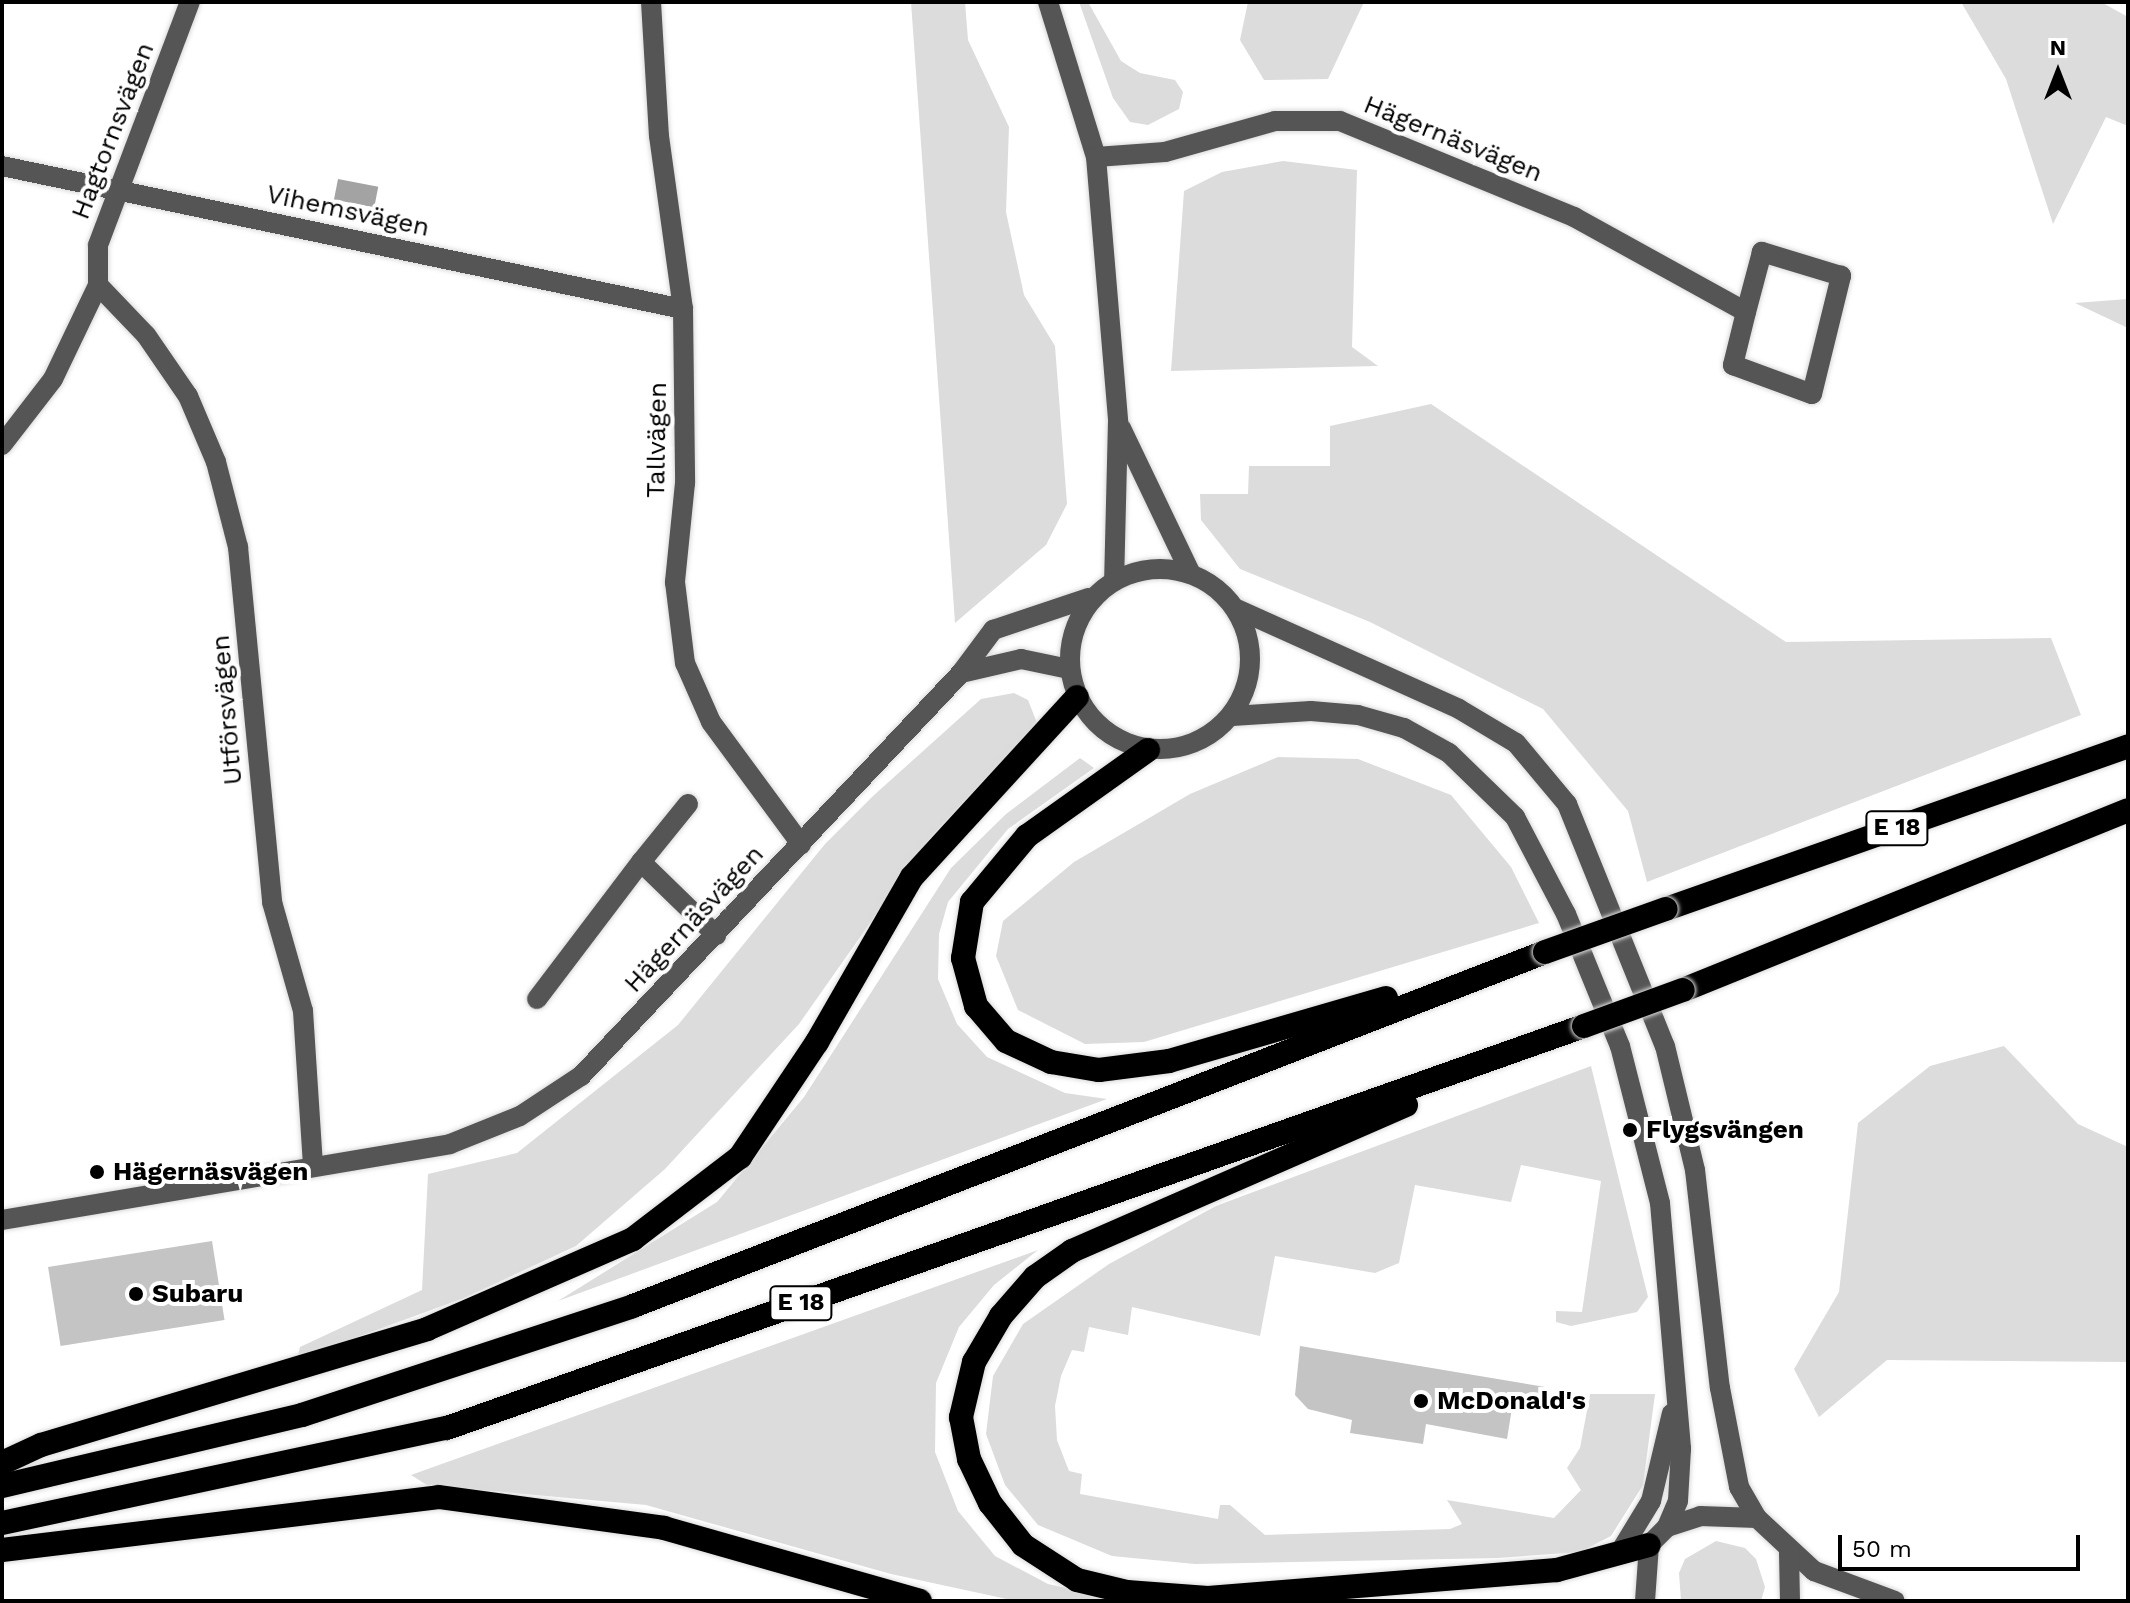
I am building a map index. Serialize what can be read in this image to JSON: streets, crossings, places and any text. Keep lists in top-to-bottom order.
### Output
{
  "streets": {
    "highway": ["E 18"],
    "street": [
      "Hagtornsvägen",
      "Hägernäsvägen",
      "Vihemsvägen",
      "Tallvägen",
      "Utförsvägen"
    ]
  },
  "crossings": [
    ["Hagtornsvägen", "Vihemsvägen"],
    ["Hagtornsvägen", "Utförsvägen"],
    ["Hägernäsvägen", "Tallvägen"],
    ["Hägernäsvägen", "Utförsvägen"],
    ["Vihemsvägen", "Tallvägen"]
  ],
  "places": [
    "Flygsvängen",
    "Hägernäsvägen",
    "Subaru",
    "McDonald's"
  ],
  "scale_bar": "50 m",
  "north": "top"
}
